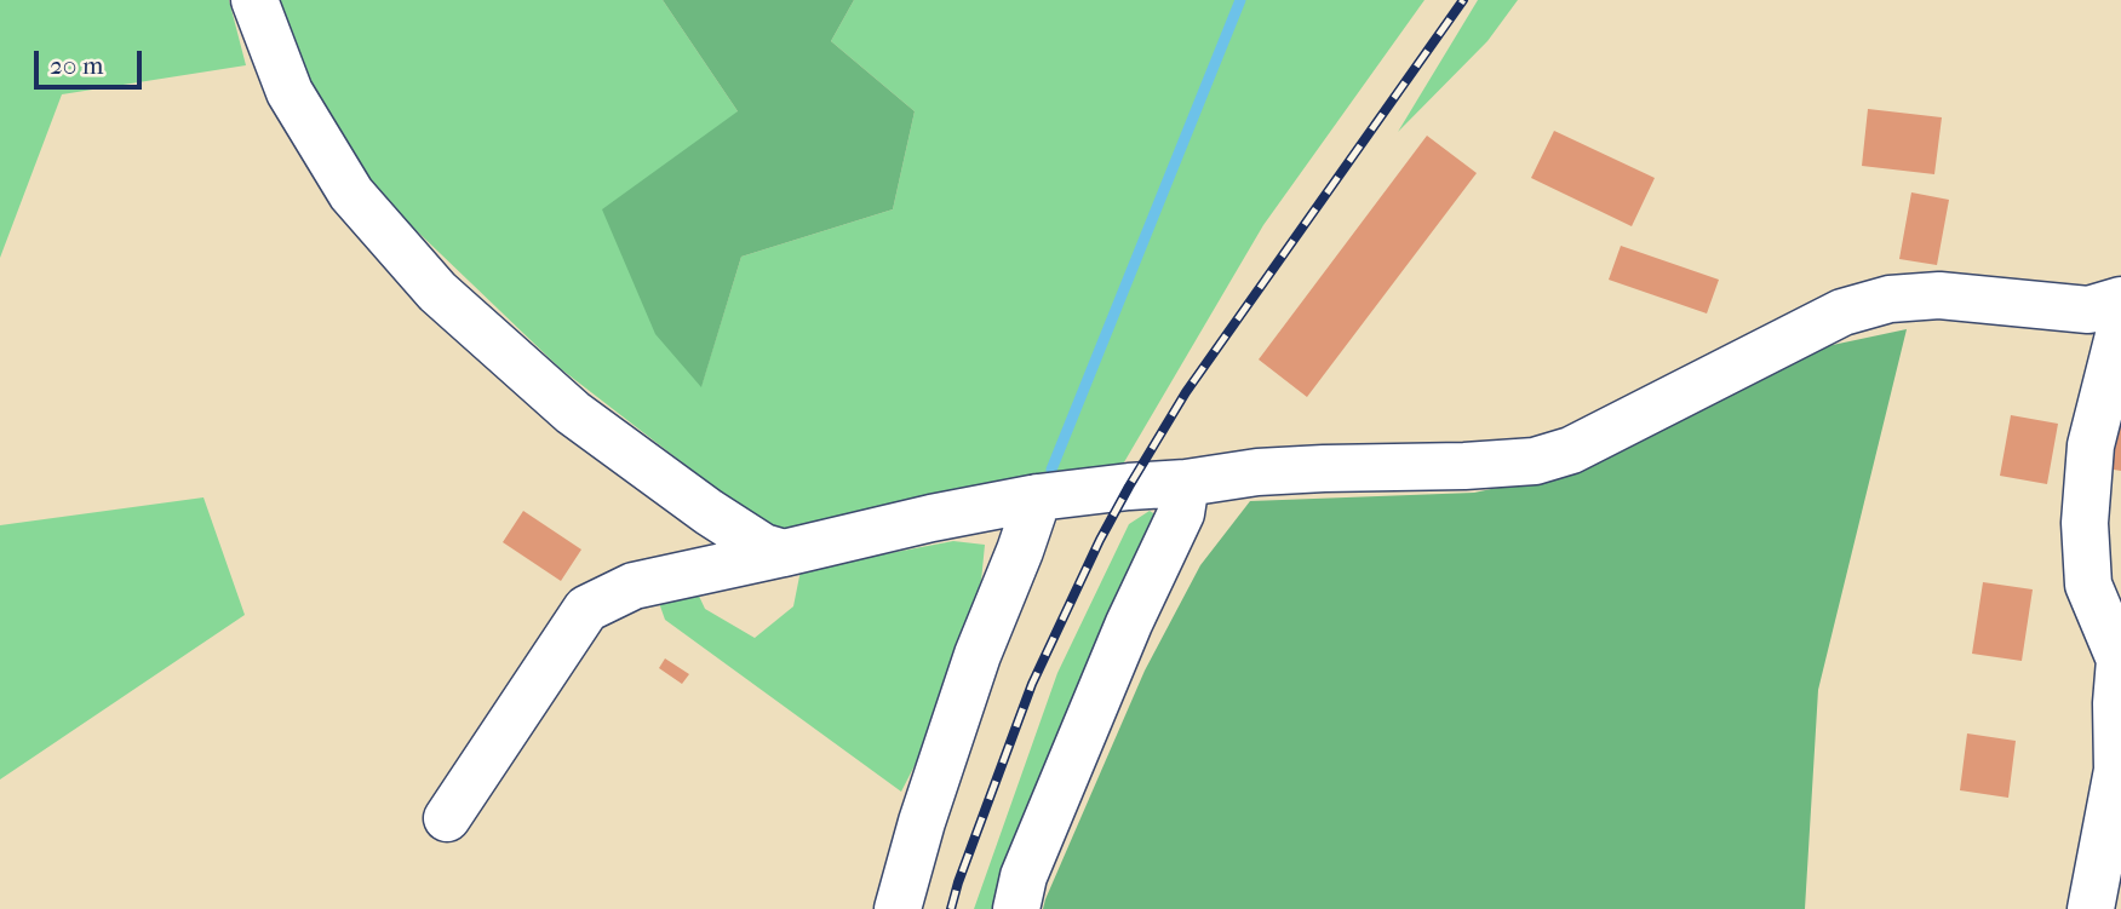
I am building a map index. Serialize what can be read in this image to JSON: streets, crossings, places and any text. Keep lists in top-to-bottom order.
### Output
{
  "scale_bar": "20 m"
}
